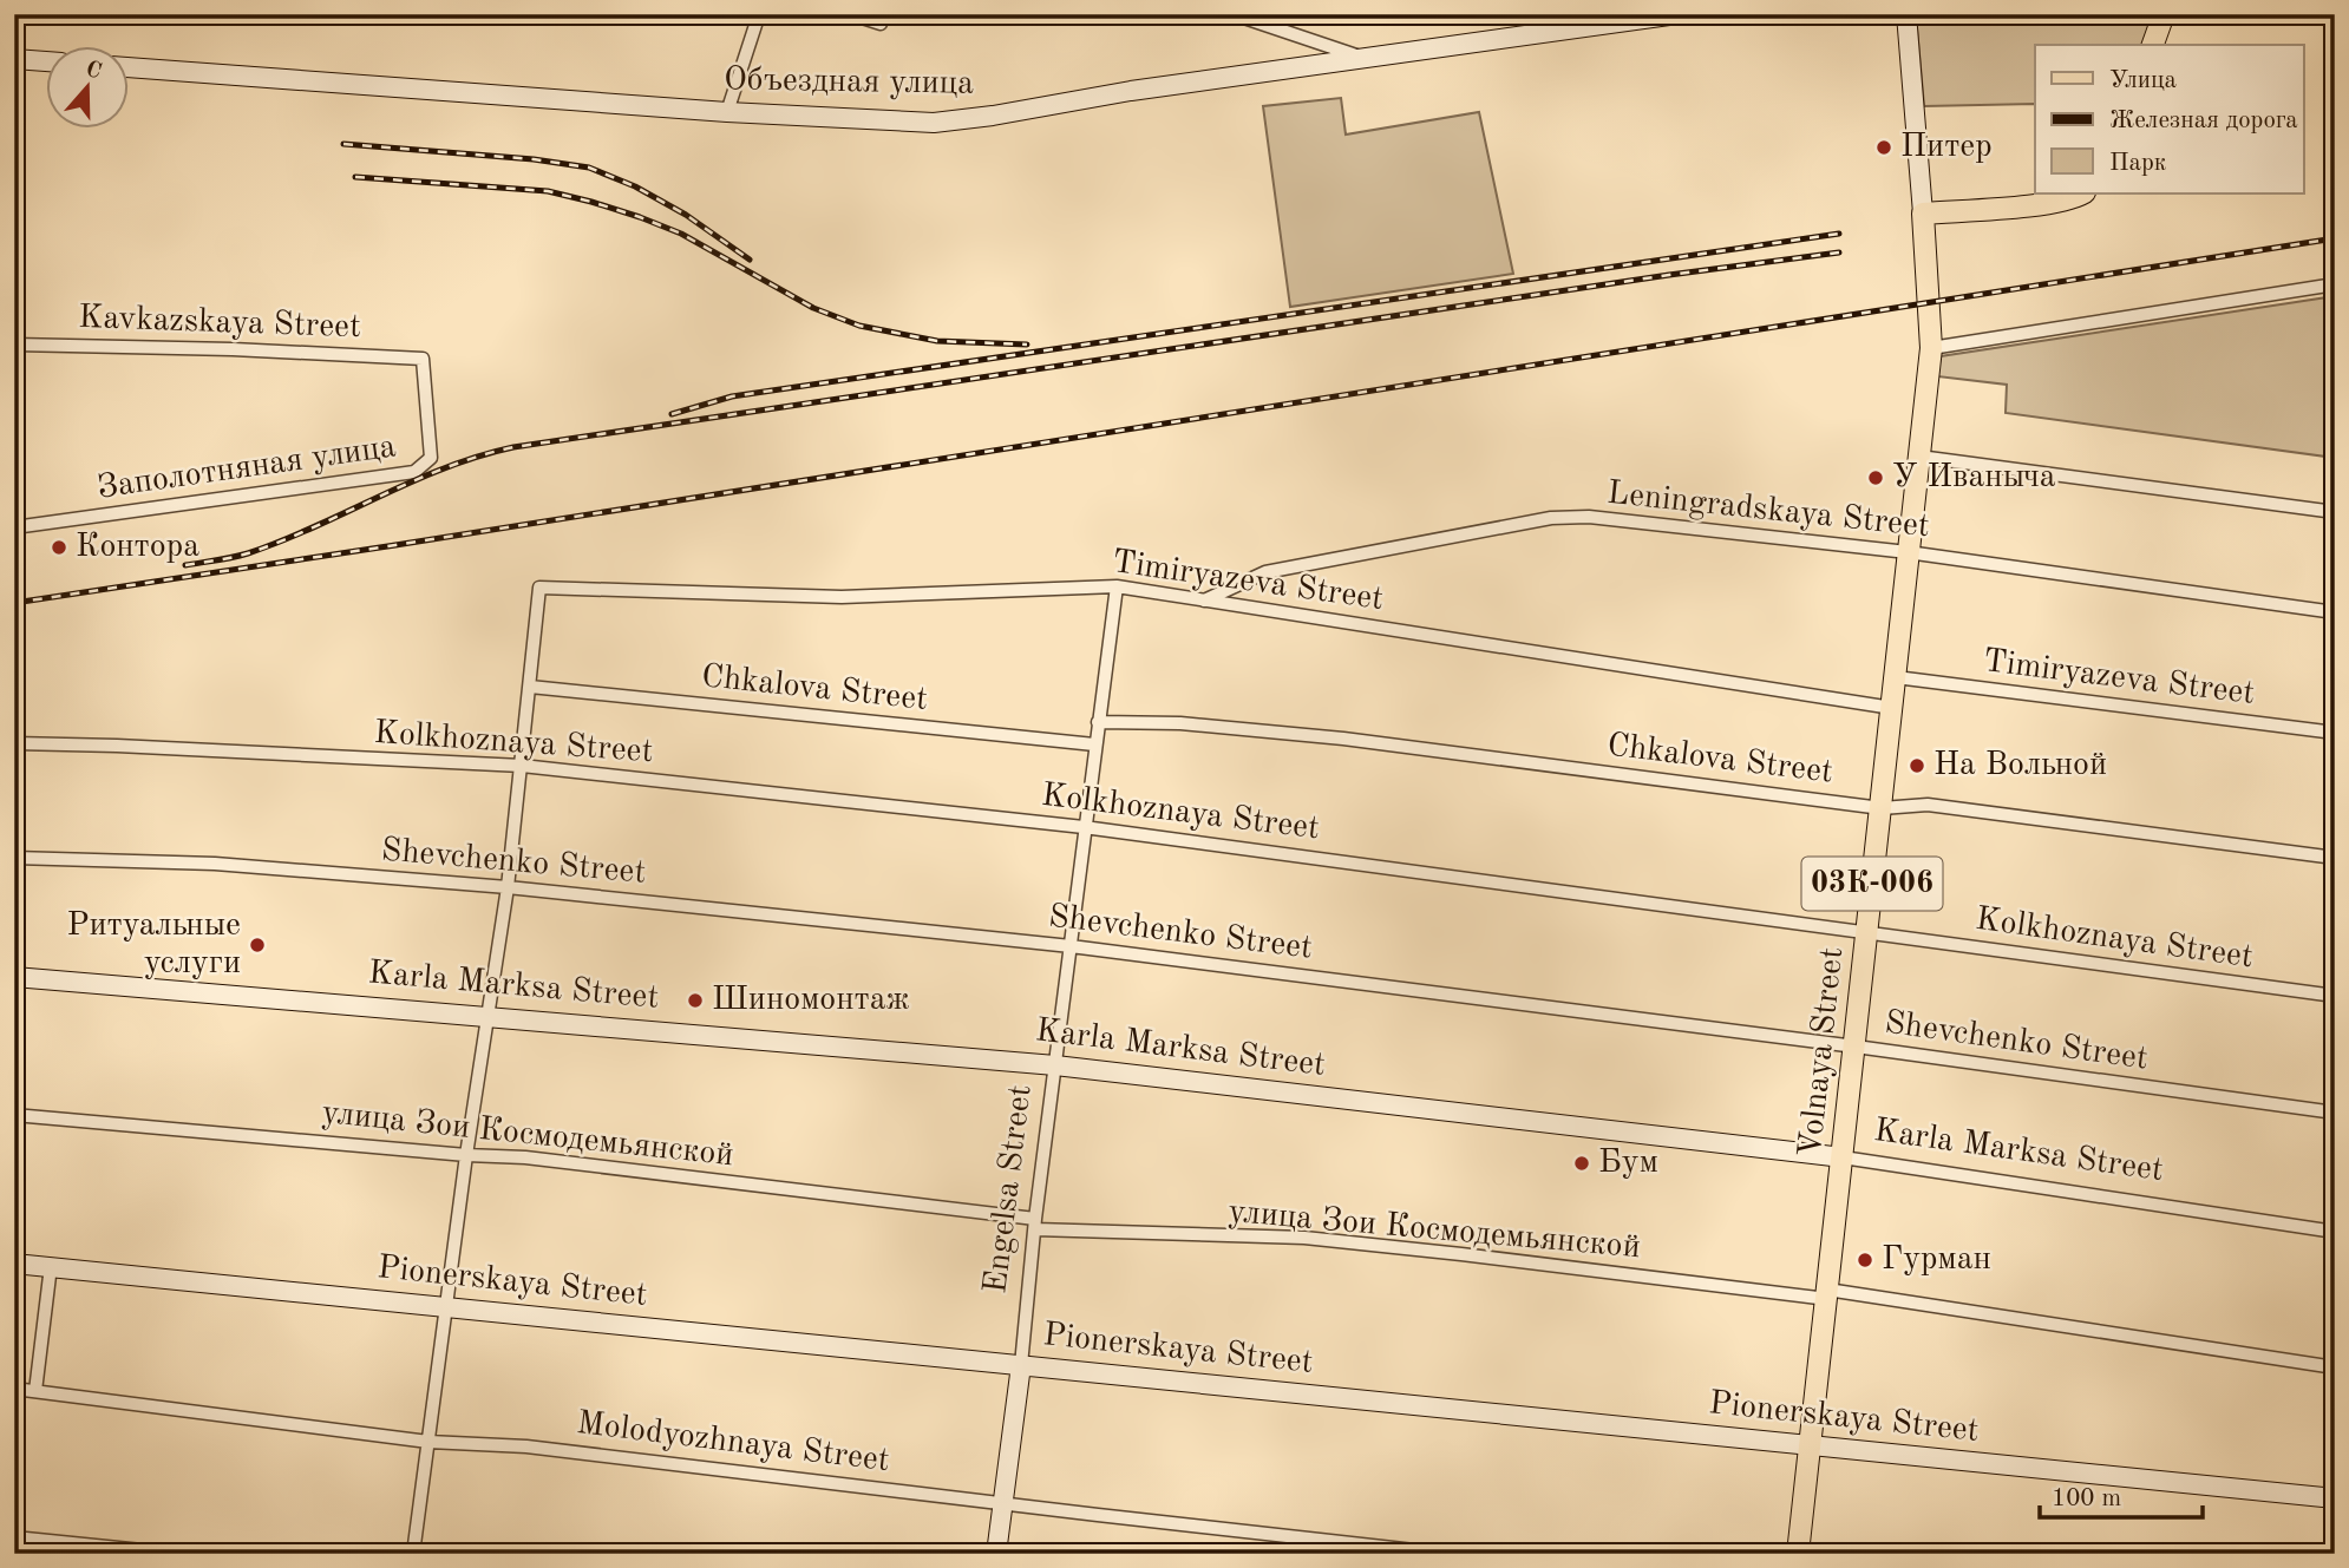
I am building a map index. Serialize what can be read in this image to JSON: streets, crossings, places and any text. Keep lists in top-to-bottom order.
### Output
{
  "streets": {
    "main road": ["03К-006", "Volnaya Street"],
    "street": [
      "Объездная улица",
      "Kavkazskaya Street",
      "Заполотняная улица",
      "Leningradskaya Street",
      "Timiryazeva Street",
      "Chkalova Street",
      "Kolkhoznaya Street",
      "Shevchenko Street",
      "Karla Marksa Street",
      "улица Зои Космодемьянской",
      "Engelsa Street",
      "Pionerskaya Street",
      "Molodyozhnaya Street"
    ]
  },
  "crossings": [
    ["Kavkazskaya Street", "Заполотняная улица"],
    ["Leningradskaya Street", "Timiryazeva Street"],
    ["Leningradskaya Street", "Volnaya Street"],
    ["Timiryazeva Street", "Chkalova Street"],
    ["Timiryazeva Street", "Volnaya Street"],
    ["Timiryazeva Street", "Engelsa Street"],
    ["Chkalova Street", "Volnaya Street"],
    ["Chkalova Street", "Engelsa Street"],
    ["Kolkhoznaya Street", "Volnaya Street"],
    ["Kolkhoznaya Street", "Engelsa Street"],
    ["Shevchenko Street", "Volnaya Street"],
    ["Shevchenko Street", "Engelsa Street"],
    ["Karla Marksa Street", "Volnaya Street"],
    ["Karla Marksa Street", "Engelsa Street"],
    ["Volnaya Street", "улица Зои Космодемьянской"],
    ["Volnaya Street", "Pionerskaya Street"],
    ["улица Зои Космодемьянской", "Engelsa Street"],
    ["Engelsa Street", "Pionerskaya Street"],
    ["Engelsa Street", "Molodyozhnaya Street"]
  ],
  "places": [
    "Питер",
    "У Иваныча",
    "Контора",
    "На Вольной",
    "Ритуальные услуги",
    "Шиномонтаж",
    "Бум",
    "Гурман"
  ],
  "legend": ["Улица", "Железная дорога", "Парк"],
  "scale_bar": "100 m",
  "north": "top"
}
